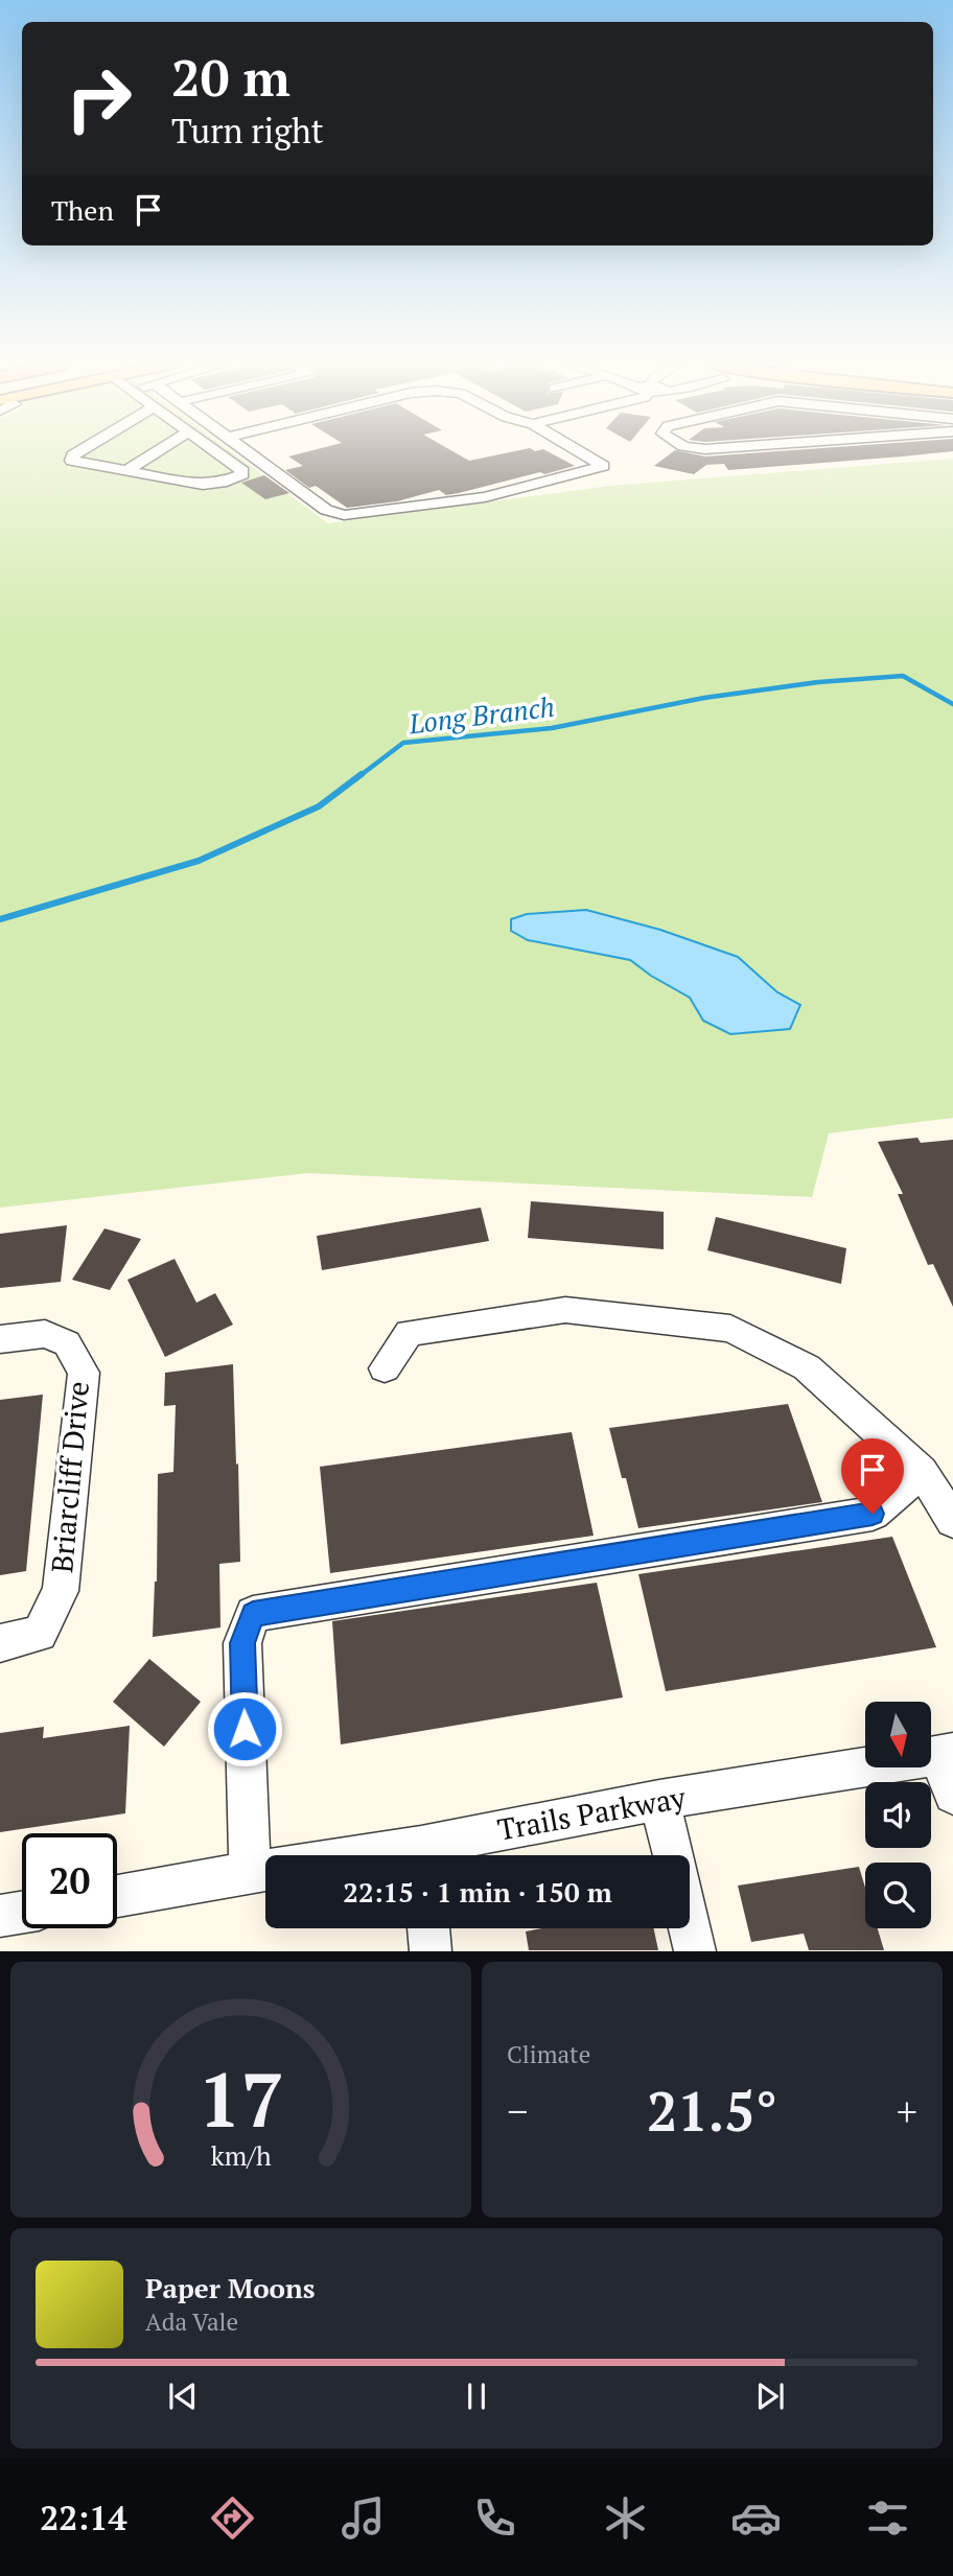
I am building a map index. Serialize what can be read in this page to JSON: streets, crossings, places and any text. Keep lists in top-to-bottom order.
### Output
{
  "streets": {
    "street": ["Briarcliff Drive", "Trails Parkway"]
  },
  "water": ["Long Branch"],
  "north": "bottom",
  "page": {
    "turn": ["20 m", "Turn right"],
    "then": "Then",
    "limit": "20",
    "trip": "22:15 · 1 min · 150 m",
    "tile": "Climate",
    "heat": ["−", "21.5°", "+"],
    "song": ["Paper Moons", "Ada Vale"],
    "tabs": "22:14",
    "gauge": ["17", "km/h"]
  }
}
